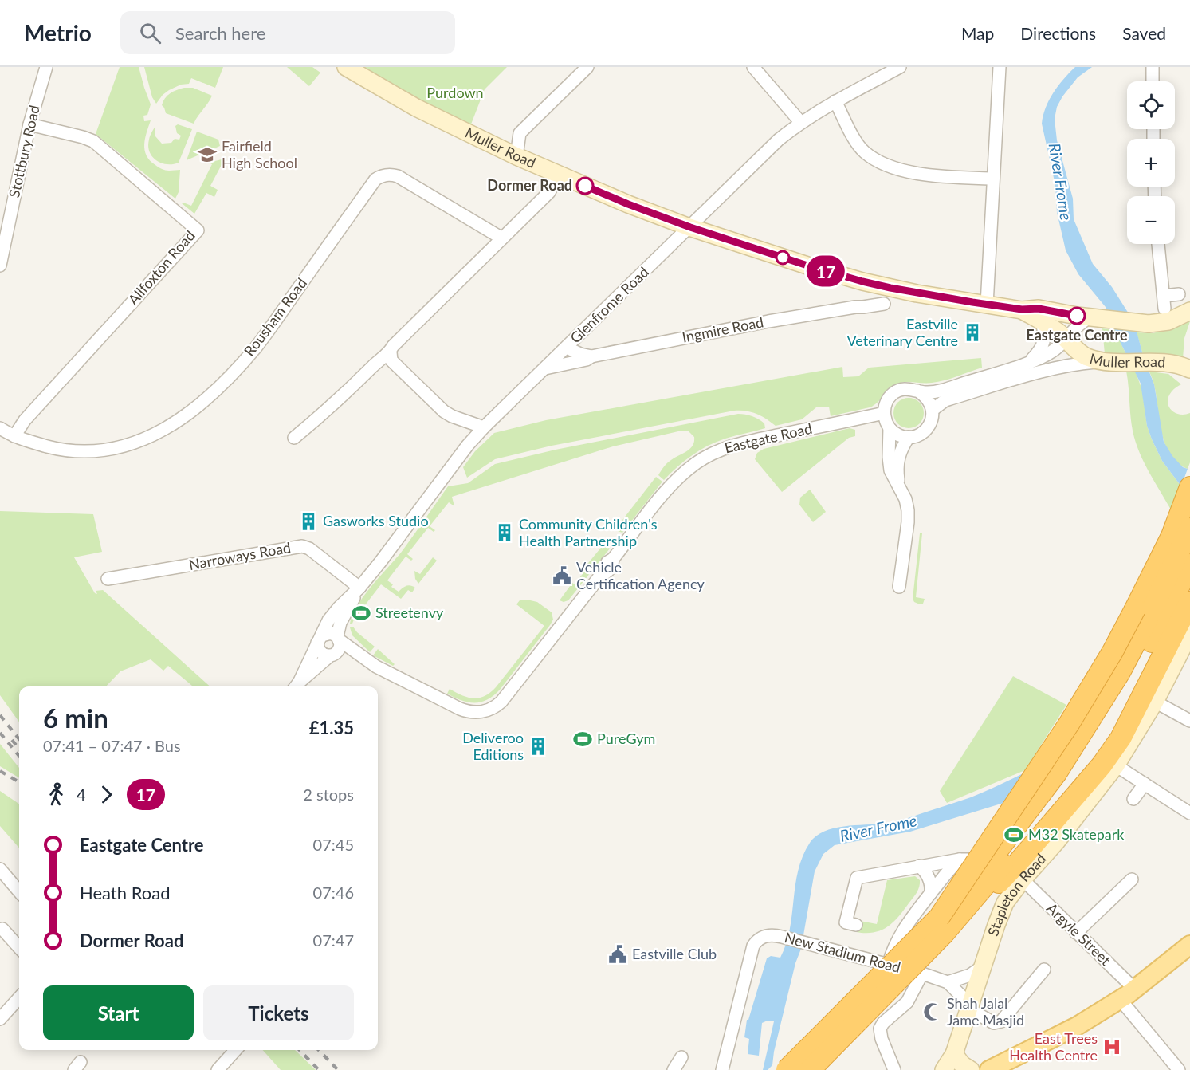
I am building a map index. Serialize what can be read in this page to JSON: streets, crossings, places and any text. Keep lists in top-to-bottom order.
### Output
{
  "streets": {
    "main road": ["Muller Road", "Stapleton Road"],
    "street": [
      "Stottbury Road",
      "Allfoxton Road",
      "Glenfrome Road",
      "Rousham Road",
      "Ingmire Road",
      "Eastgate Road",
      "Narroways Road",
      "Argyle Street",
      "New Stadium Road"
    ]
  },
  "crossings": [
    ["Muller Road", "Glenfrome Road"],
    ["Stottbury Road", "Allfoxton Road"],
    ["Allfoxton Road", "Rousham Road"],
    ["Glenfrome Road", "Ingmire Road"],
    ["Glenfrome Road", "Eastgate Road"],
    ["Glenfrome Road", "Narroways Road"],
    ["Stapleton Road", "Argyle Street"],
    ["Stapleton Road", "New Stadium Road"]
  ],
  "water": ["River Frome"],
  "parks": ["Purdown"],
  "places": {
    "school or university": ["Fairfield High School"],
    "other": ["Dormer Road", "Eastgate Centre"],
    "building": [
      "Eastville Veterinary Centre",
      "Gasworks Studio",
      "Community Children's Health Partnership",
      "Deliveroo Editions"
    ],
    "public building": ["Vehicle Certification Agency", "Eastville Club"],
    "sports": ["Streetenvy", "PureGym", "M32 Skatepark"],
    "mosque": ["Shah Jalal Jame Masjid"],
    "hospital": ["East Trees Health Centre"]
  },
  "lines": ["bus line 17"],
  "page": {
    "header": "Metrio",
    "search": "Search here",
    "nav": ["Map", "Directions", "Saved"],
    "on_map": "17",
    "map_buttons": ["+", "−"],
    "heading": ["6 min", "07:41 – 07:47 · Bus", "£1.35"],
    "legs": ["4", "17", "2 stops"],
    "list": [
      {
        "name": "Eastgate Centre",
        "value": "07:45"
      },
      {
        "name": "Heath Road",
        "value": "07:46"
      },
      {
        "name": "Dormer Road",
        "value": "07:47"
      }
    ],
    "buttons": ["Start", "Tickets"]
  }
}
